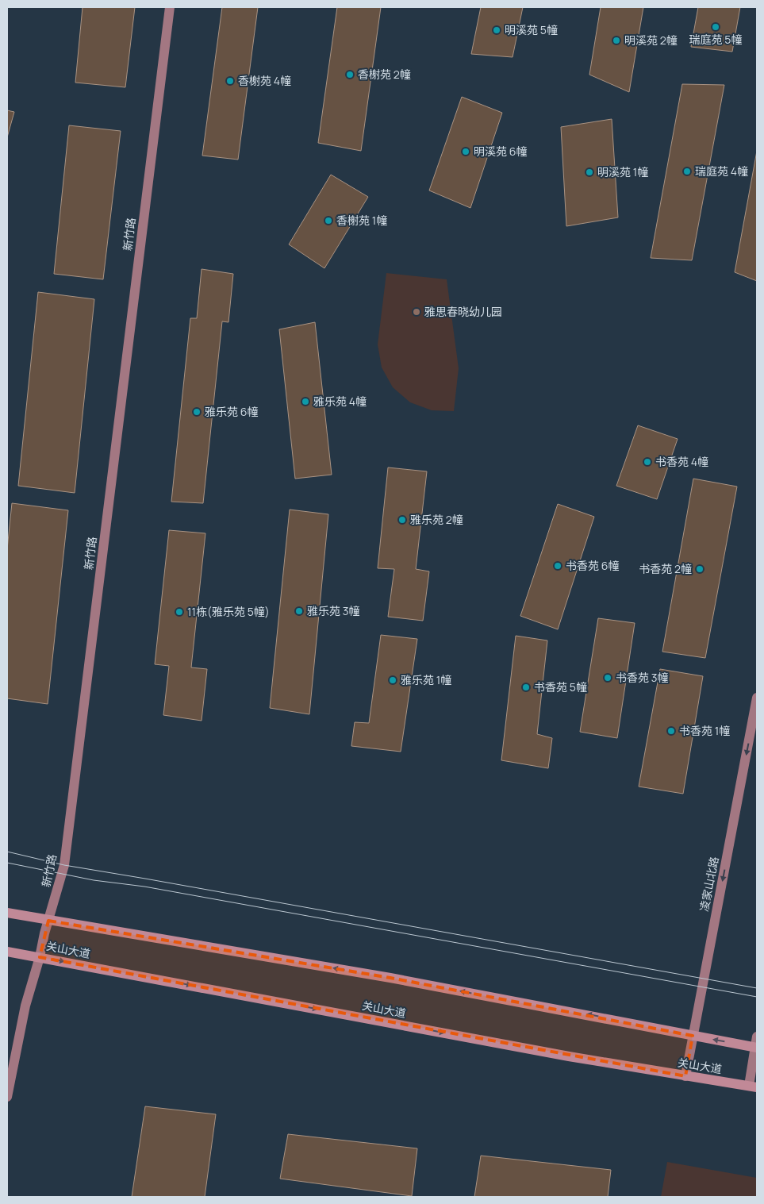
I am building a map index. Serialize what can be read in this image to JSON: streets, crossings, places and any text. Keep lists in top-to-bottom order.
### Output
{
  "streets": {
    "main road": ["新竹路", "凌家山北路", "关山大道"]
  },
  "crossings": [
    ["新竹路", "关山大道"],
    ["凌家山北路", "关山大道"]
  ],
  "one_way": ["凌家山北路"],
  "places": [
    "瑞庭苑 5幢",
    "明溪苑 5幢",
    "明溪苑 2幢",
    "香榭苑 2幢",
    "香榭苑 4幢",
    "明溪苑 6幢",
    "瑞庭苑 4幢",
    "明溪苑 1幢",
    "香榭苑 1幢",
    "雅思春晓幼儿园",
    "雅乐苑 4幢",
    "雅乐苑 6幢",
    "书香苑 4幢",
    "雅乐苑 2幢",
    "书香苑 6幢",
    "书香苑 2幢",
    "雅乐苑 3幢",
    "11栋(雅乐苑 5幢)",
    "书香苑 3幢",
    "雅乐苑 1幢",
    "书香苑 5幢",
    "书香苑 1幢"
  ]
}
